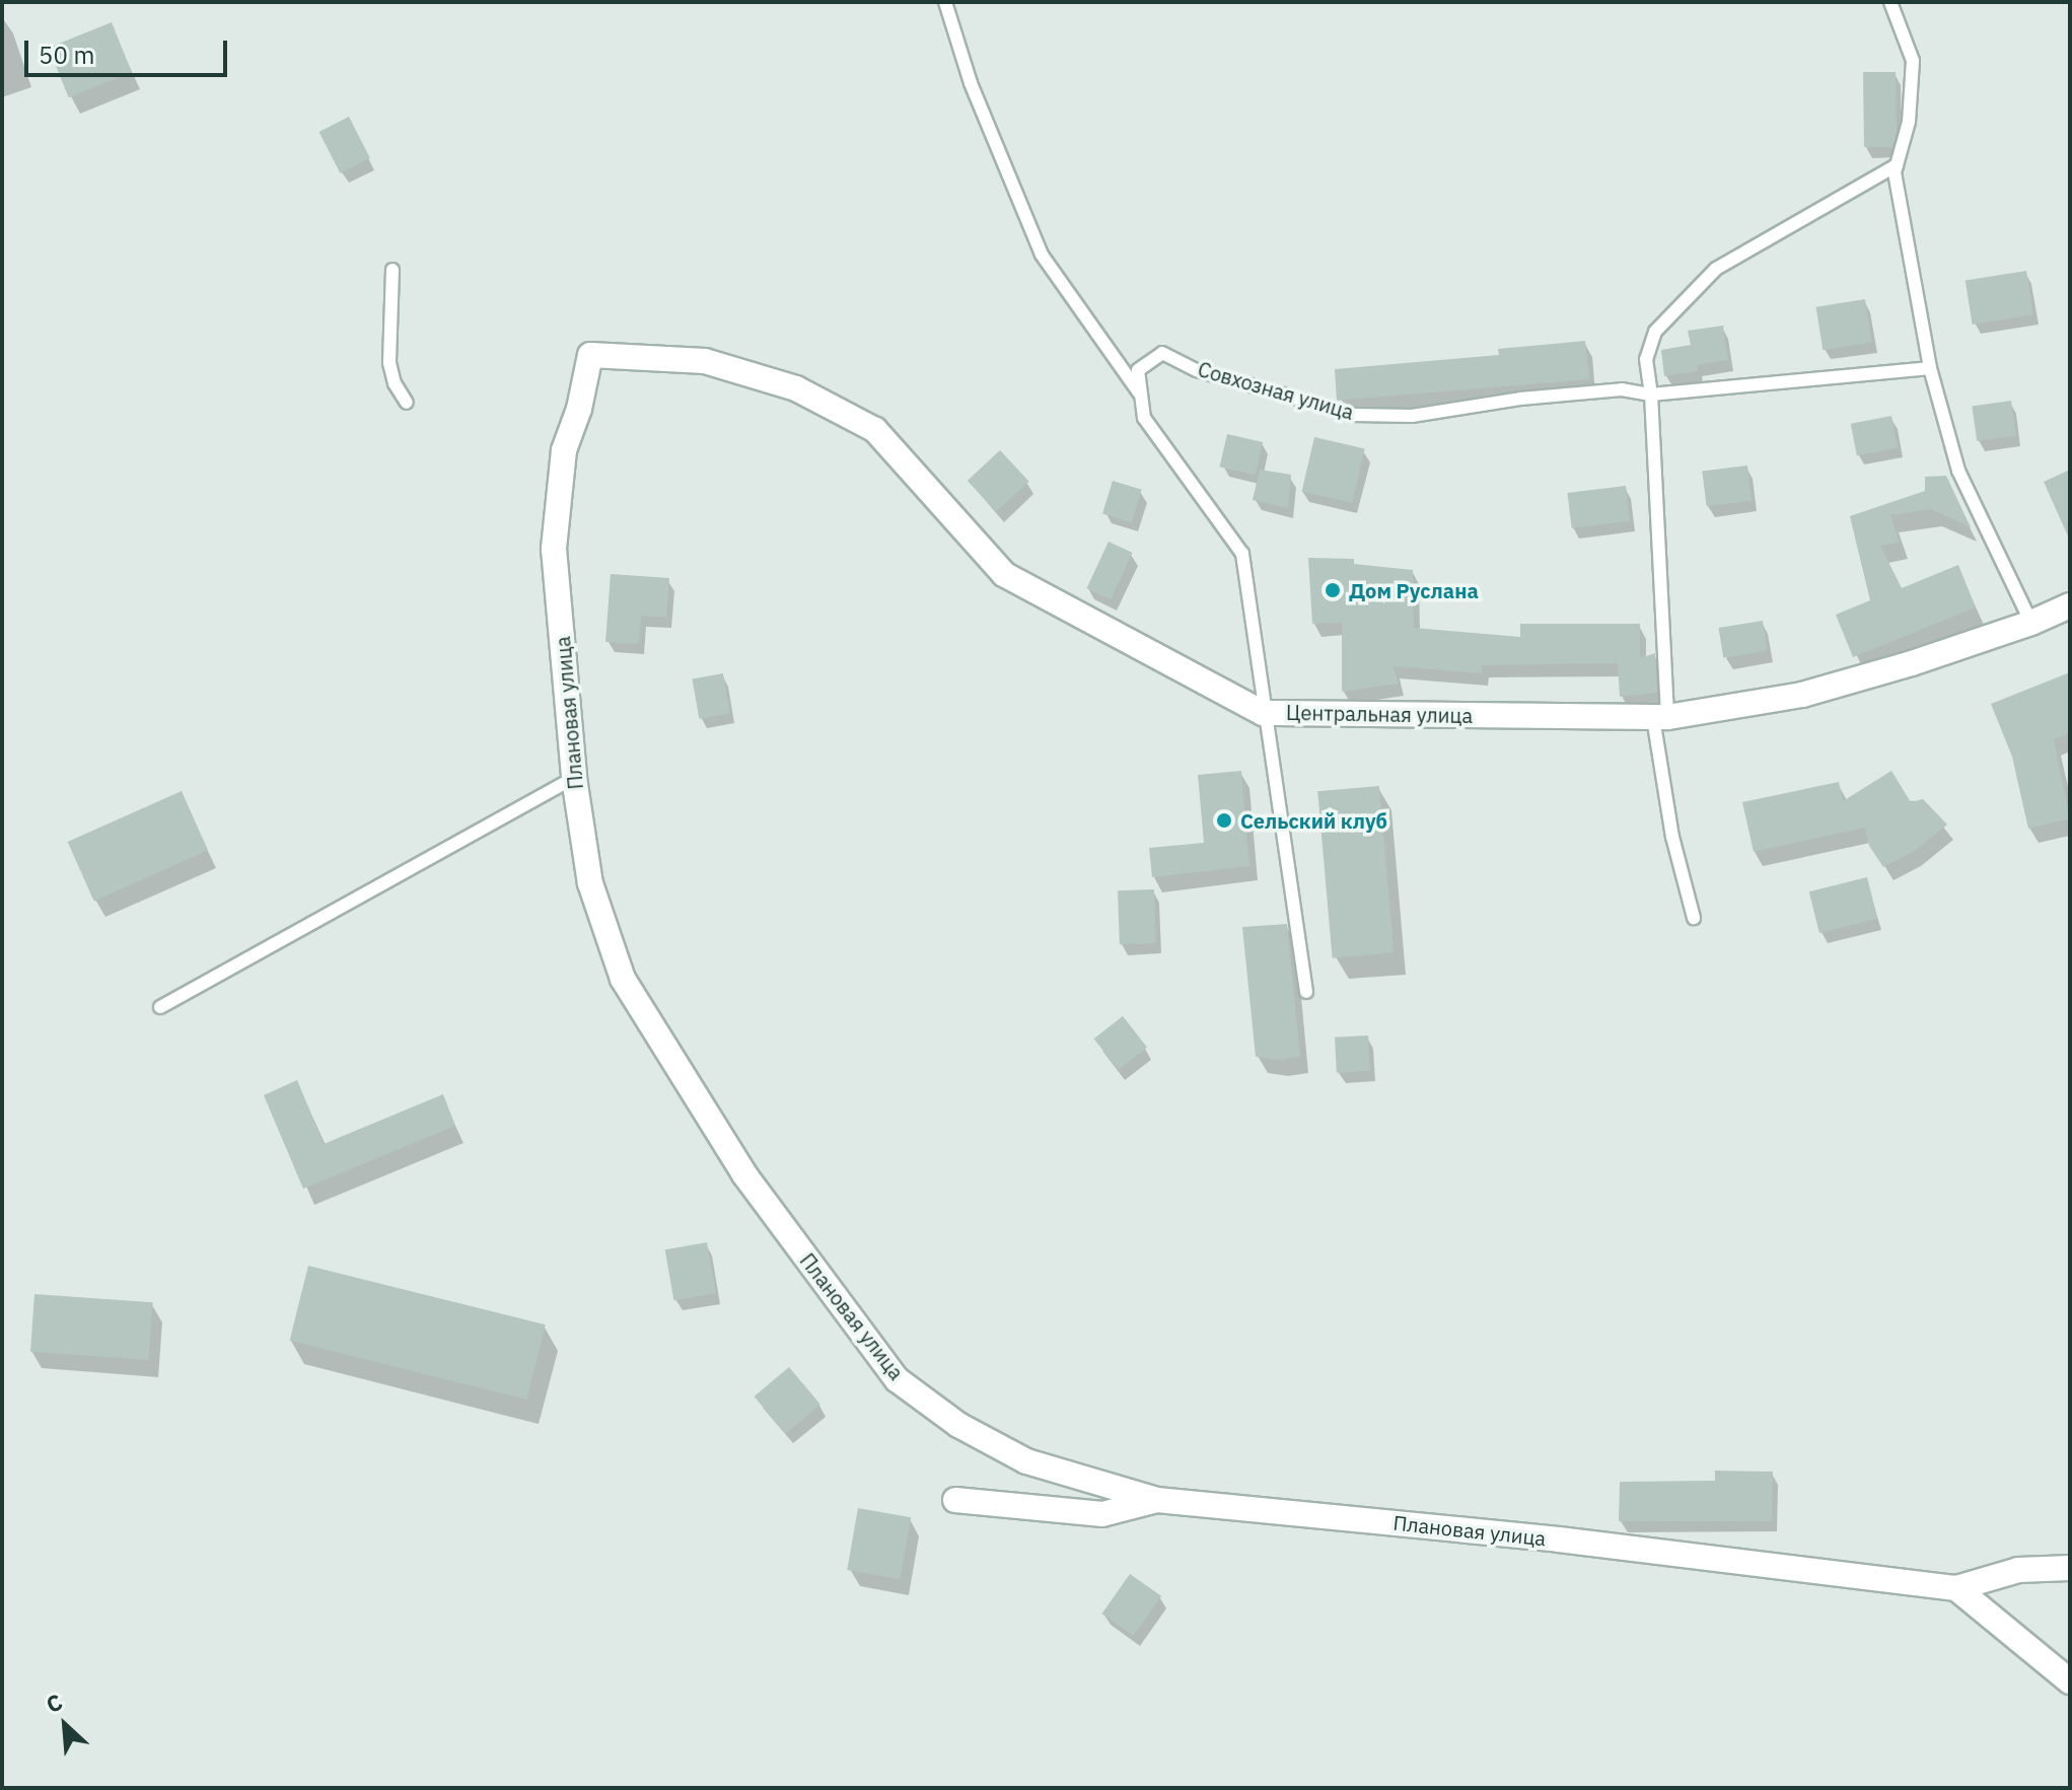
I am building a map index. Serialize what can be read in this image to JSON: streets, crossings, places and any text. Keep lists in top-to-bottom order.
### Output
{
  "streets": {
    "street": ["Плановая улица", "Центральная улица"],
    "lane": ["Совхозная улица"]
  },
  "crossings": [
    ["Плановая улица", "Центральная улица"]
  ],
  "places": ["Дом Руслана", "Сельский клуб"],
  "scale_bar": "50 m",
  "north": "top left"
}
